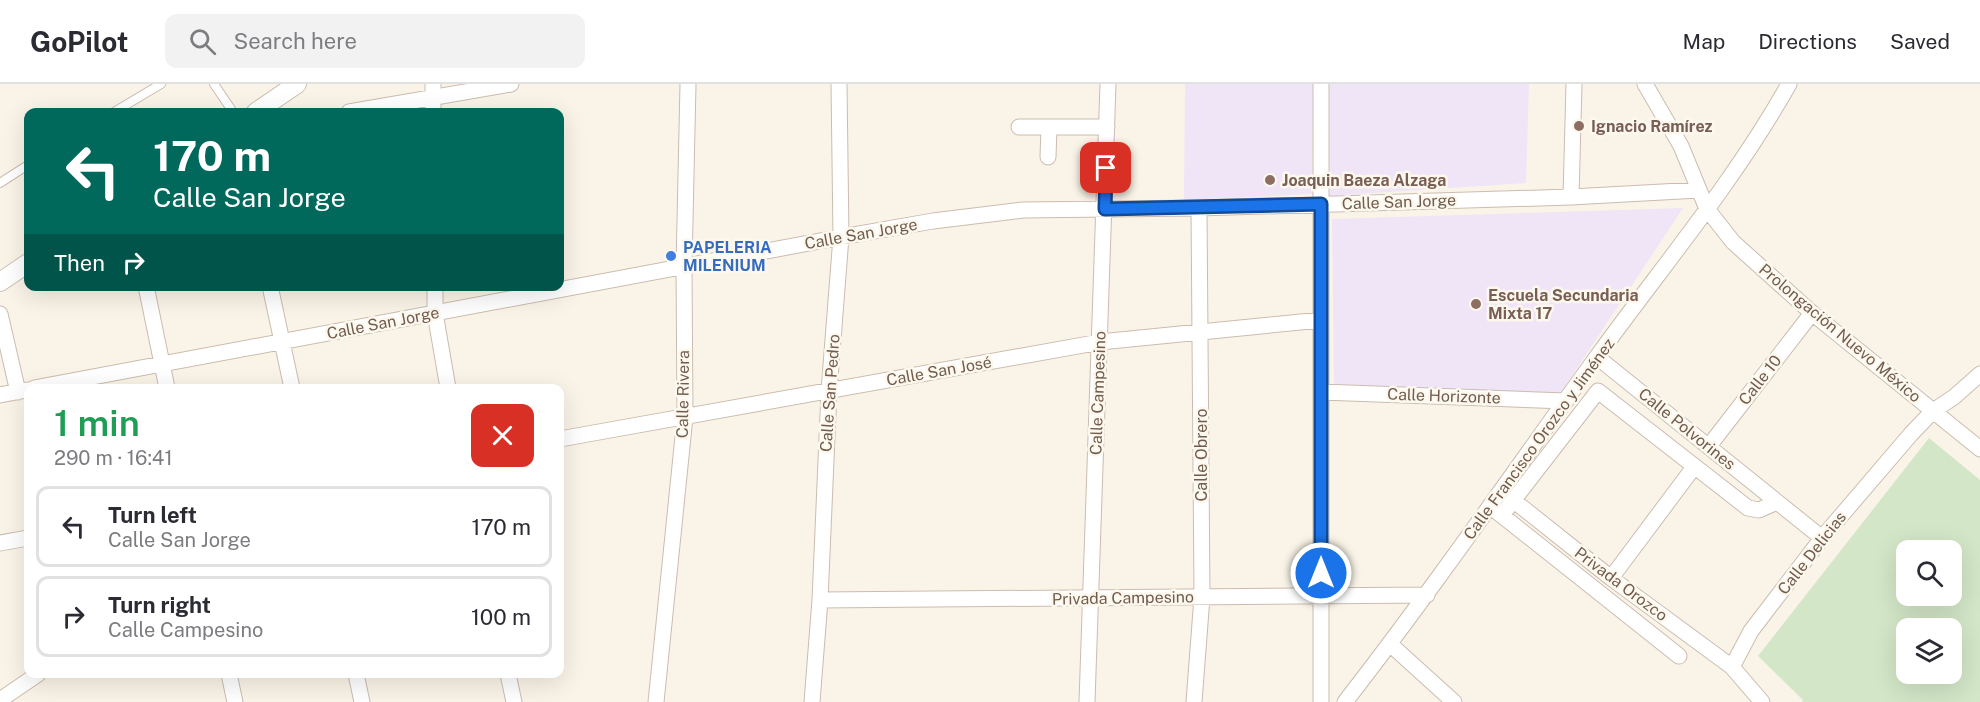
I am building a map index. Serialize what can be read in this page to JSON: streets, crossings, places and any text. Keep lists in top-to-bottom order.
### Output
{
  "streets": {
    "street": [
      "Calle San Jorge",
      "Prolongación Nuevo México",
      "Calle San José",
      "Calle 10",
      "Calle San Pedro",
      "Calle Campesino",
      "Calle Rivera",
      "Calle Horizonte",
      "Calle Polvorines",
      "Calle Francisco Orozco y Jiménez",
      "Calle Obrero",
      "Calle Delicias",
      "Privada Orozco",
      "Privada Campesino"
    ]
  },
  "crossings": [
    ["Calle San Jorge", "Prolongación Nuevo México"],
    ["Calle San Jorge", "Calle San Pedro"],
    ["Calle San Jorge", "Calle Campesino"],
    ["Calle San Jorge", "Calle Rivera"],
    ["Calle San Jorge", "Calle Obrero"],
    ["Prolongación Nuevo México", "Calle 10"],
    ["Prolongación Nuevo México", "Calle Francisco Orozco y Jiménez"],
    ["Prolongación Nuevo México", "Calle Delicias"],
    ["Calle San José", "Calle San Pedro"],
    ["Calle San José", "Calle Campesino"],
    ["Calle San José", "Calle Rivera"],
    ["Calle San José", "Calle Obrero"],
    ["Calle 10", "Calle Polvorines"],
    ["Calle San Pedro", "Privada Campesino"],
    ["Calle Campesino", "Privada Campesino"],
    ["Calle Horizonte", "Calle Francisco Orozco y Jiménez"],
    ["Calle Polvorines", "Calle Francisco Orozco y Jiménez"],
    ["Calle Polvorines", "Calle Delicias"],
    ["Calle Polvorines", "Privada Orozco"],
    ["Calle Francisco Orozco y Jiménez", "Privada Orozco"],
    ["Calle Francisco Orozco y Jiménez", "Privada Campesino"],
    ["Calle Obrero", "Privada Campesino"],
    ["Calle Delicias", "Privada Orozco"]
  ],
  "places": [
    "Ignacio Ramírez",
    "Joaquin Baeza Alzaga",
    "PAPELERIA MILENIUM",
    "Escuela Secundaria Mixta 17"
  ],
  "page": {
    "header": "GoPilot",
    "search": "Search here",
    "nav": ["Map", "Directions", "Saved"],
    "turn": ["170 m", "Calle San Jorge"],
    "then": "Then",
    "heading": ["1 min", "290 m · 16:41"],
    "list": [
      {
        "name": "Turn left",
        "note": "Calle San Jorge",
        "value": "170 m"
      },
      {
        "name": "Turn right",
        "note": "Calle Campesino",
        "value": "100 m"
      }
    ]
  }
}
